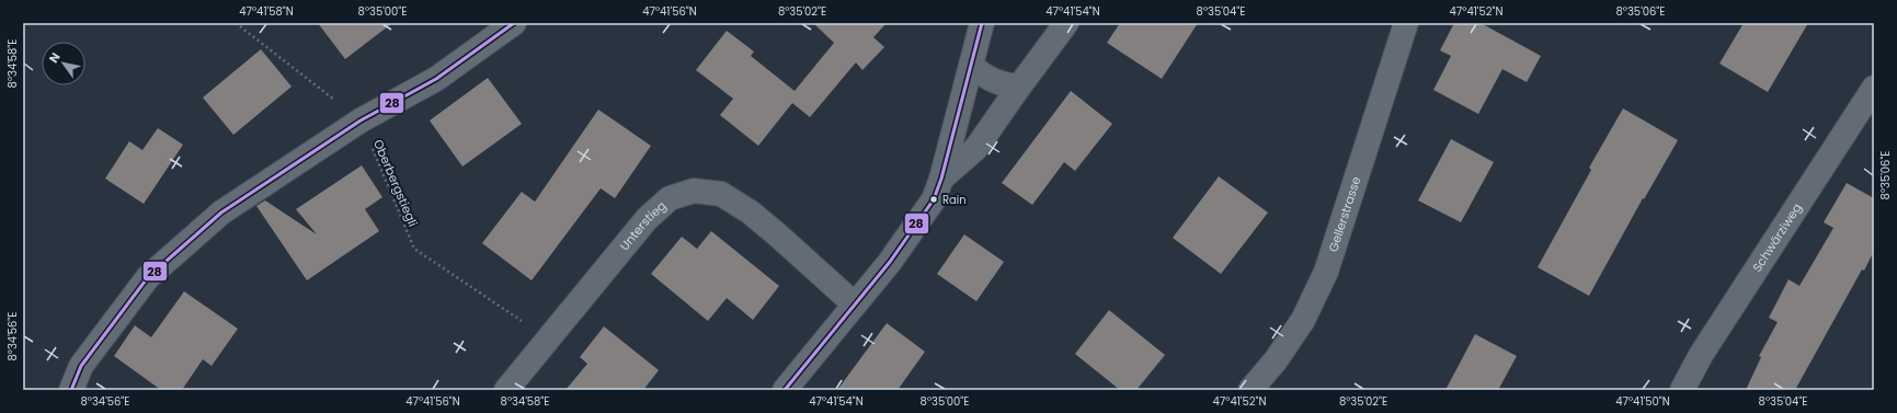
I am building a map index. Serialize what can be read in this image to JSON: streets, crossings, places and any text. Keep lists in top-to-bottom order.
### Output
{
  "streets": {
    "street": ["Gellerstrasse", "Unterstieg", "Schwärziweg"],
    "path": ["Oberbergstiegli"]
  },
  "crossings": [
    ["Oberbergstiegli", "Unterstieg"]
  ],
  "places": ["Rain"],
  "lines": ["transit line 28"],
  "north": "top left",
  "coordinates": [
    "47°41'58\"N",
    "8°35'00\"E",
    "47°41'56\"N",
    "8°35'02\"E",
    "47°41'54\"N",
    "8°35'04\"E",
    "47°41'52\"N",
    "8°35'06\"E",
    "8°34'58\"E",
    "8°34'56\"E",
    "47°41'50\"N"
  ]
}
